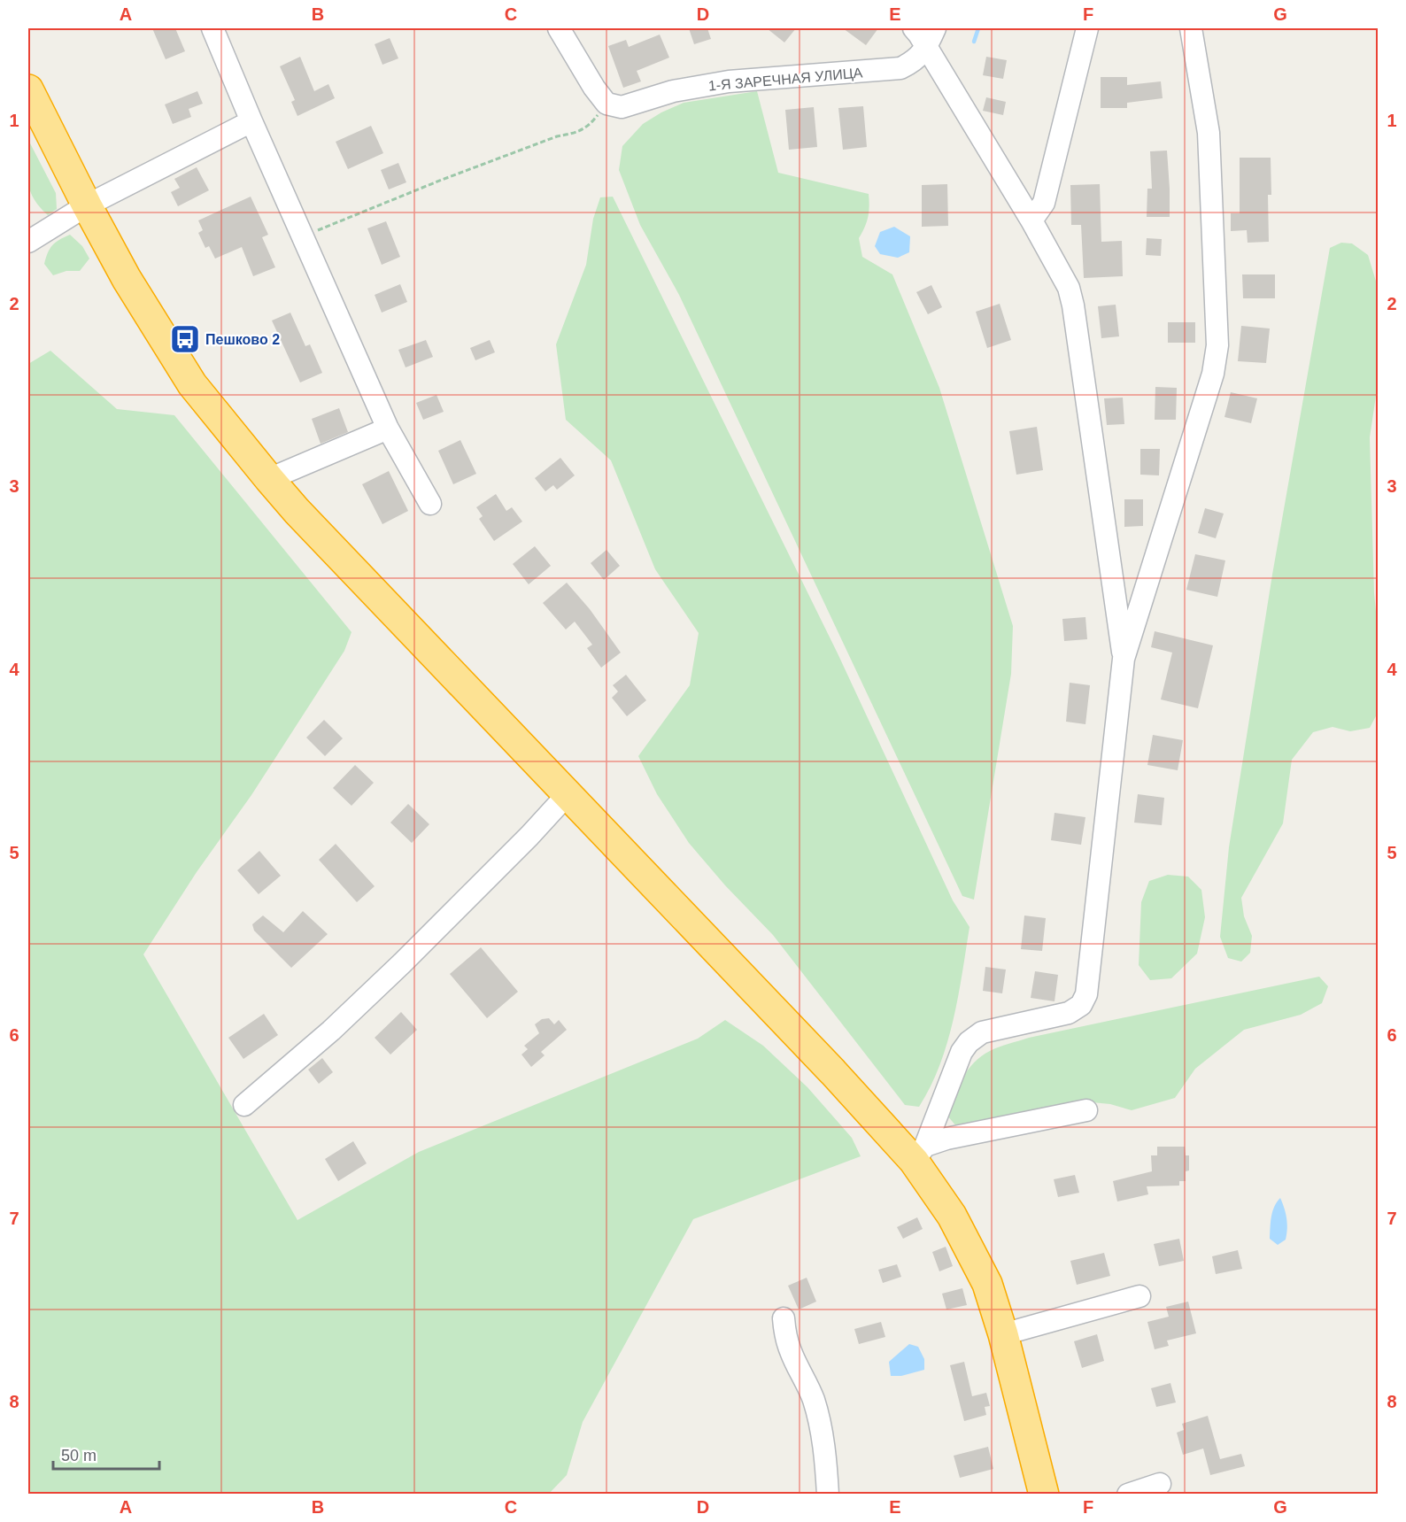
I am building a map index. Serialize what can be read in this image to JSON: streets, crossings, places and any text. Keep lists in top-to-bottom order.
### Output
{
  "streets": {
    "street": ["1-Я ЗАРЕЧНАЯ УЛИЦА"]
  },
  "places": {
    "bus stop": ["Пешково 2"]
  },
  "scale_bar": "50 m",
  "grid": {
    "columns": [
      "A",
      "B",
      "C",
      "D",
      "E",
      "F",
      "G"
    ],
    "rows": [
      "1",
      "2",
      "3",
      "4",
      "5",
      "6",
      "7",
      "8"
    ]
  }
}
